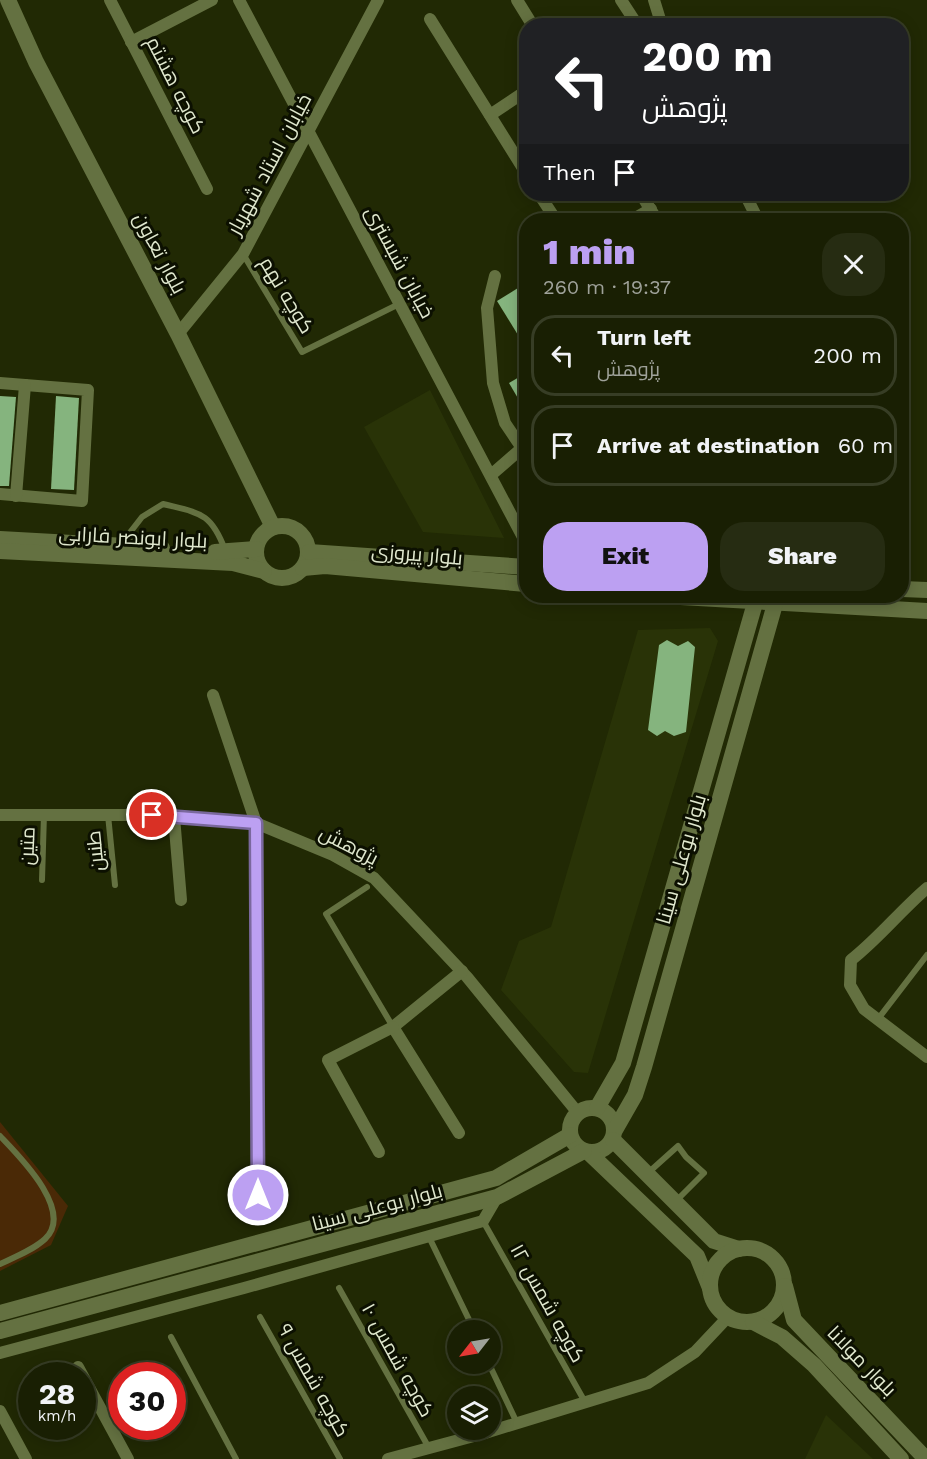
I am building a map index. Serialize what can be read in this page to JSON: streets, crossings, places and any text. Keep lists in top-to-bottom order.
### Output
{
  "streets": {
    "street": [
      "کوچه هشتم",
      "خیابان استاد شهریار",
      "بلوار تعاون",
      "خیابان شبستری",
      "بلوار ابونصر فارابی",
      "بلوار پیروزی",
      "پژوهش",
      "بلوار بوعلی سینا",
      "بلوار مولانا"
    ],
    "lane": [
      "کوچه نهم",
      "متین",
      "طنین",
      "کوچه شمس ۱۲",
      "کوچه شمس ۱۰",
      "کوچه شمس ۹"
    ]
  },
  "crossings": [
    ["خیابان استاد شهریار", "بلوار تعاون"],
    ["خیابان استاد شهریار", "خیابان شبستری"],
    ["خیابان استاد شهریار", "کوچه نهم"],
    ["بلوار تعاون", "بلوار ابونصر فارابی"],
    ["بلوار تعاون", "بلوار پیروزی"],
    ["خیابان شبستری", "کوچه نهم"],
    ["بلوار ابونصر فارابی", "بلوار پیروزی"],
    ["پژوهش", "متین"],
    ["پژوهش", "طنین"],
    ["پژوهش", "بلوار بوعلی سینا"]
  ],
  "north": "bottom left",
  "page": {
    "turn": ["200 m", "پژوهش"],
    "then": "Then",
    "heading": ["1 min", "260 m · 19:37"],
    "list": [
      {
        "name": "Turn left",
        "note": "پژوهش",
        "value": "200 m"
      },
      {
        "name": "Arrive at destination",
        "value": "60 m"
      }
    ],
    "buttons": ["Exit", "Share"],
    "speed": "28 km/h",
    "limit": "30"
  }
}
